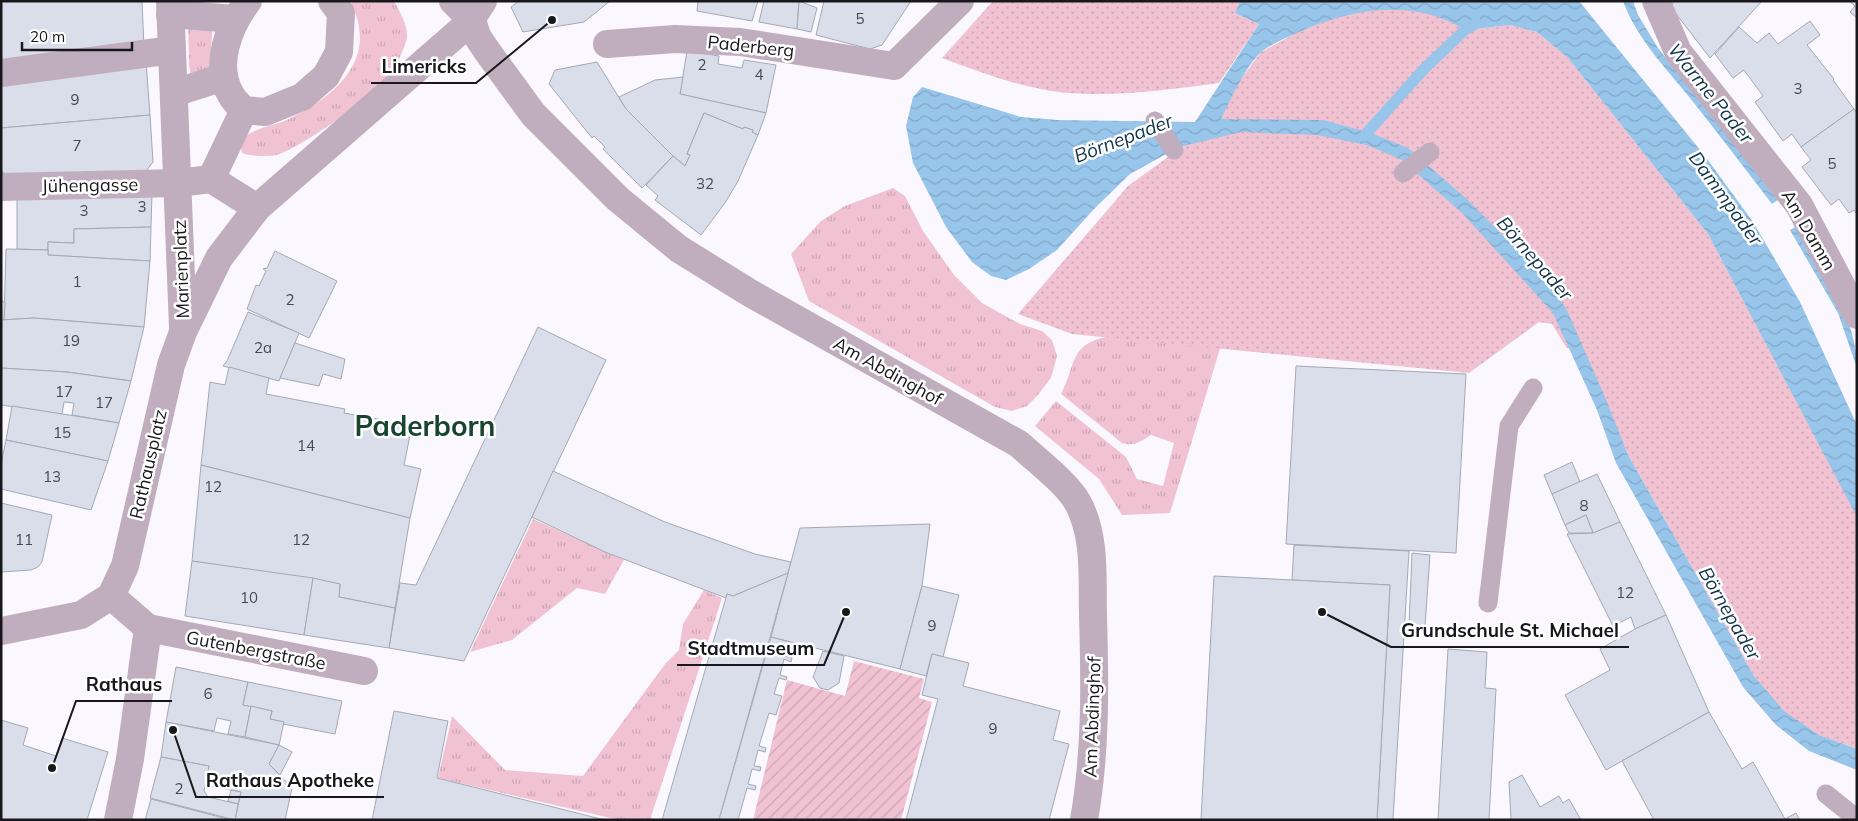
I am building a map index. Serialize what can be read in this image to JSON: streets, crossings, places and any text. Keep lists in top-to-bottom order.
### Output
{
  "streets": {
    "street": [
      "Paderberg",
      "Jühengasse",
      "Am Damm",
      "Marienplatz",
      "Am Abdinghof",
      "Rathausplatz",
      "Gutenbergstraße"
    ]
  },
  "crossings": [
    ["Jühengasse", "Marienplatz"],
    ["Marienplatz", "Am Abdinghof"],
    ["Marienplatz", "Rathausplatz"]
  ],
  "districts": ["Paderborn"],
  "water": ["Warme Pader", "Börnepader", "Dammpader"],
  "places": [
    "Limericks",
    "Stadtmuseum",
    "Grundschule St. Michael",
    "Rathaus Apotheke",
    "Rathaus"
  ],
  "house_numbers": [
    "5",
    "2",
    "4",
    "3",
    "9",
    "7",
    "5",
    "32",
    "3",
    "3",
    "1",
    "2",
    "19",
    "2a",
    "17",
    "17",
    "15",
    "14",
    "13",
    "12",
    "8",
    "11",
    "12",
    "12",
    "10",
    "9",
    "6",
    "9",
    "2"
  ],
  "scale_bar": "20 m"
}
